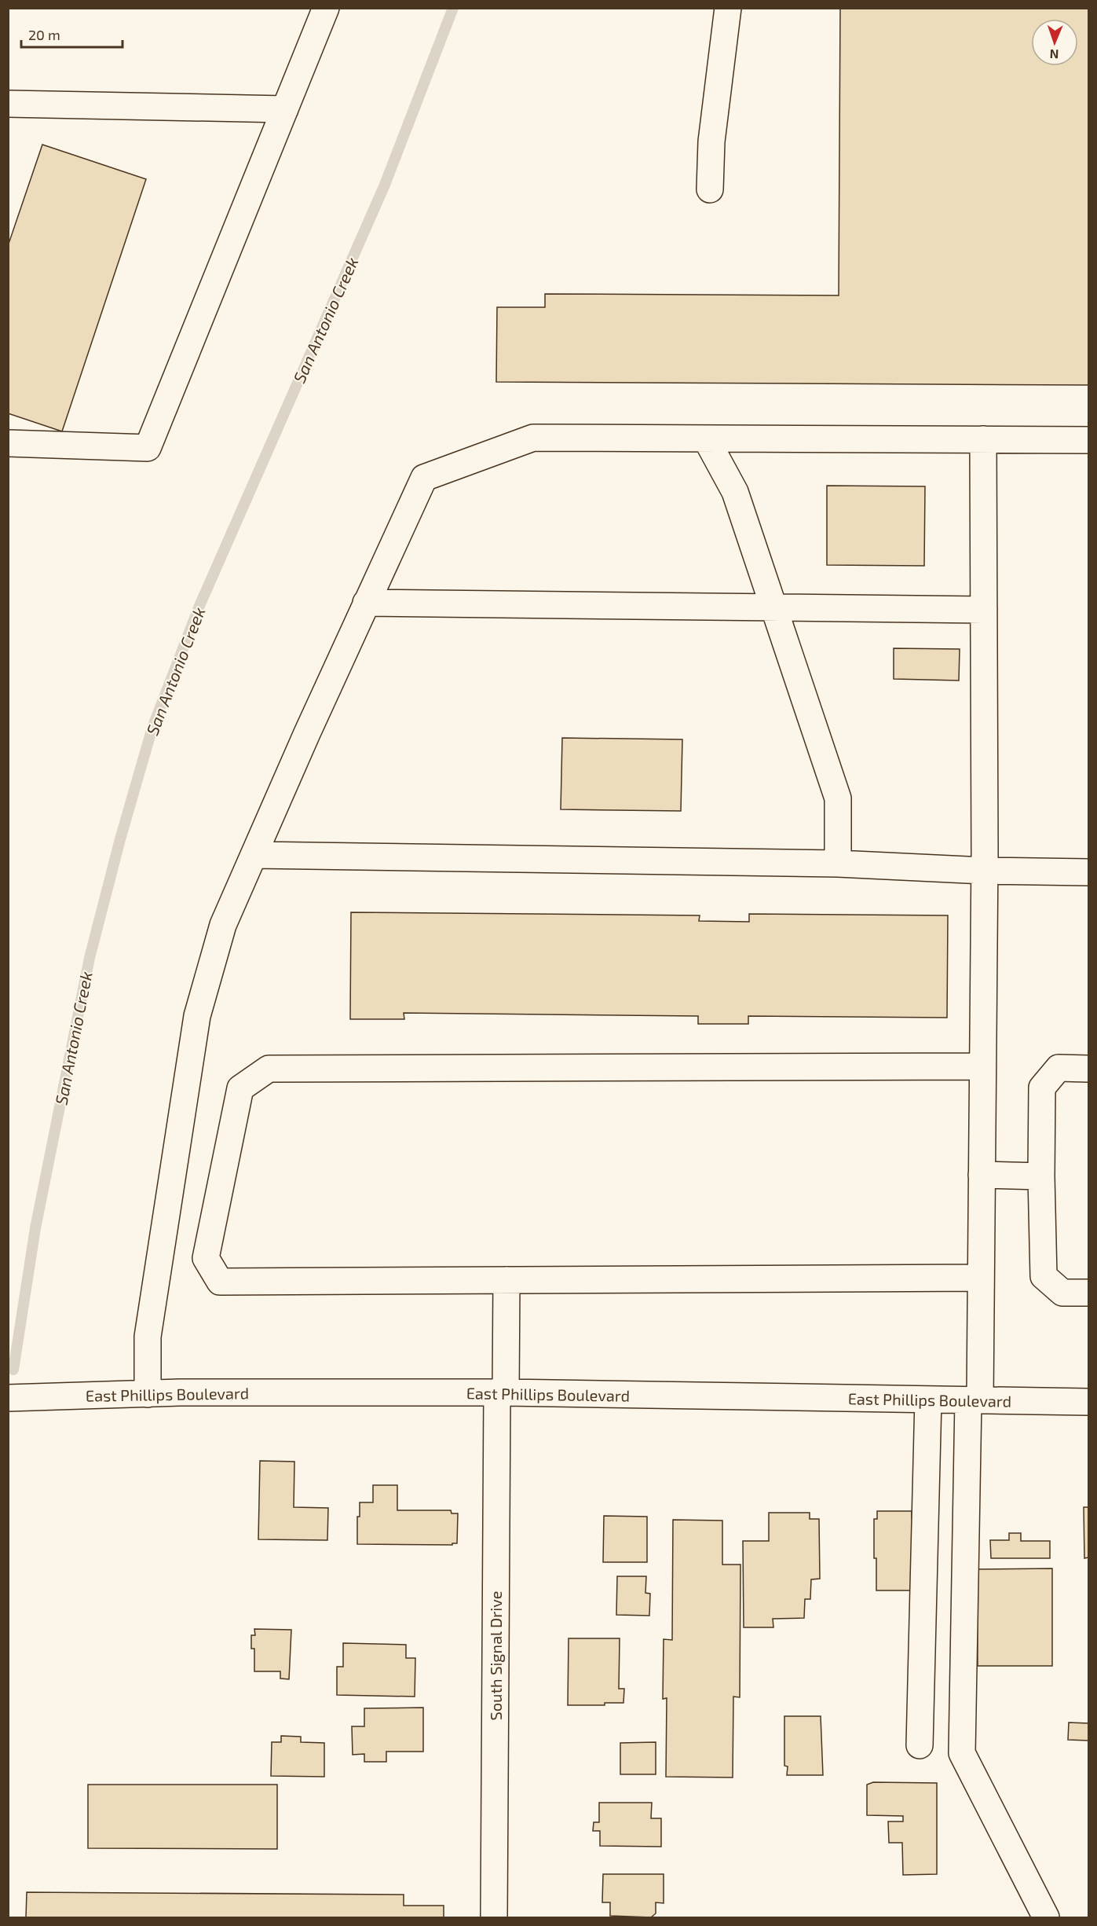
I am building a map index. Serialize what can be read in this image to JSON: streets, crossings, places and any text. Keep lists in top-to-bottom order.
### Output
{
  "streets": {
    "street": ["East Phillips Boulevard", "South Signal Drive"]
  },
  "crossings": [
    ["East Phillips Boulevard", "South Signal Drive"]
  ],
  "water": ["San Antonio Creek"],
  "scale_bar": "20 m",
  "north": "bottom"
}
